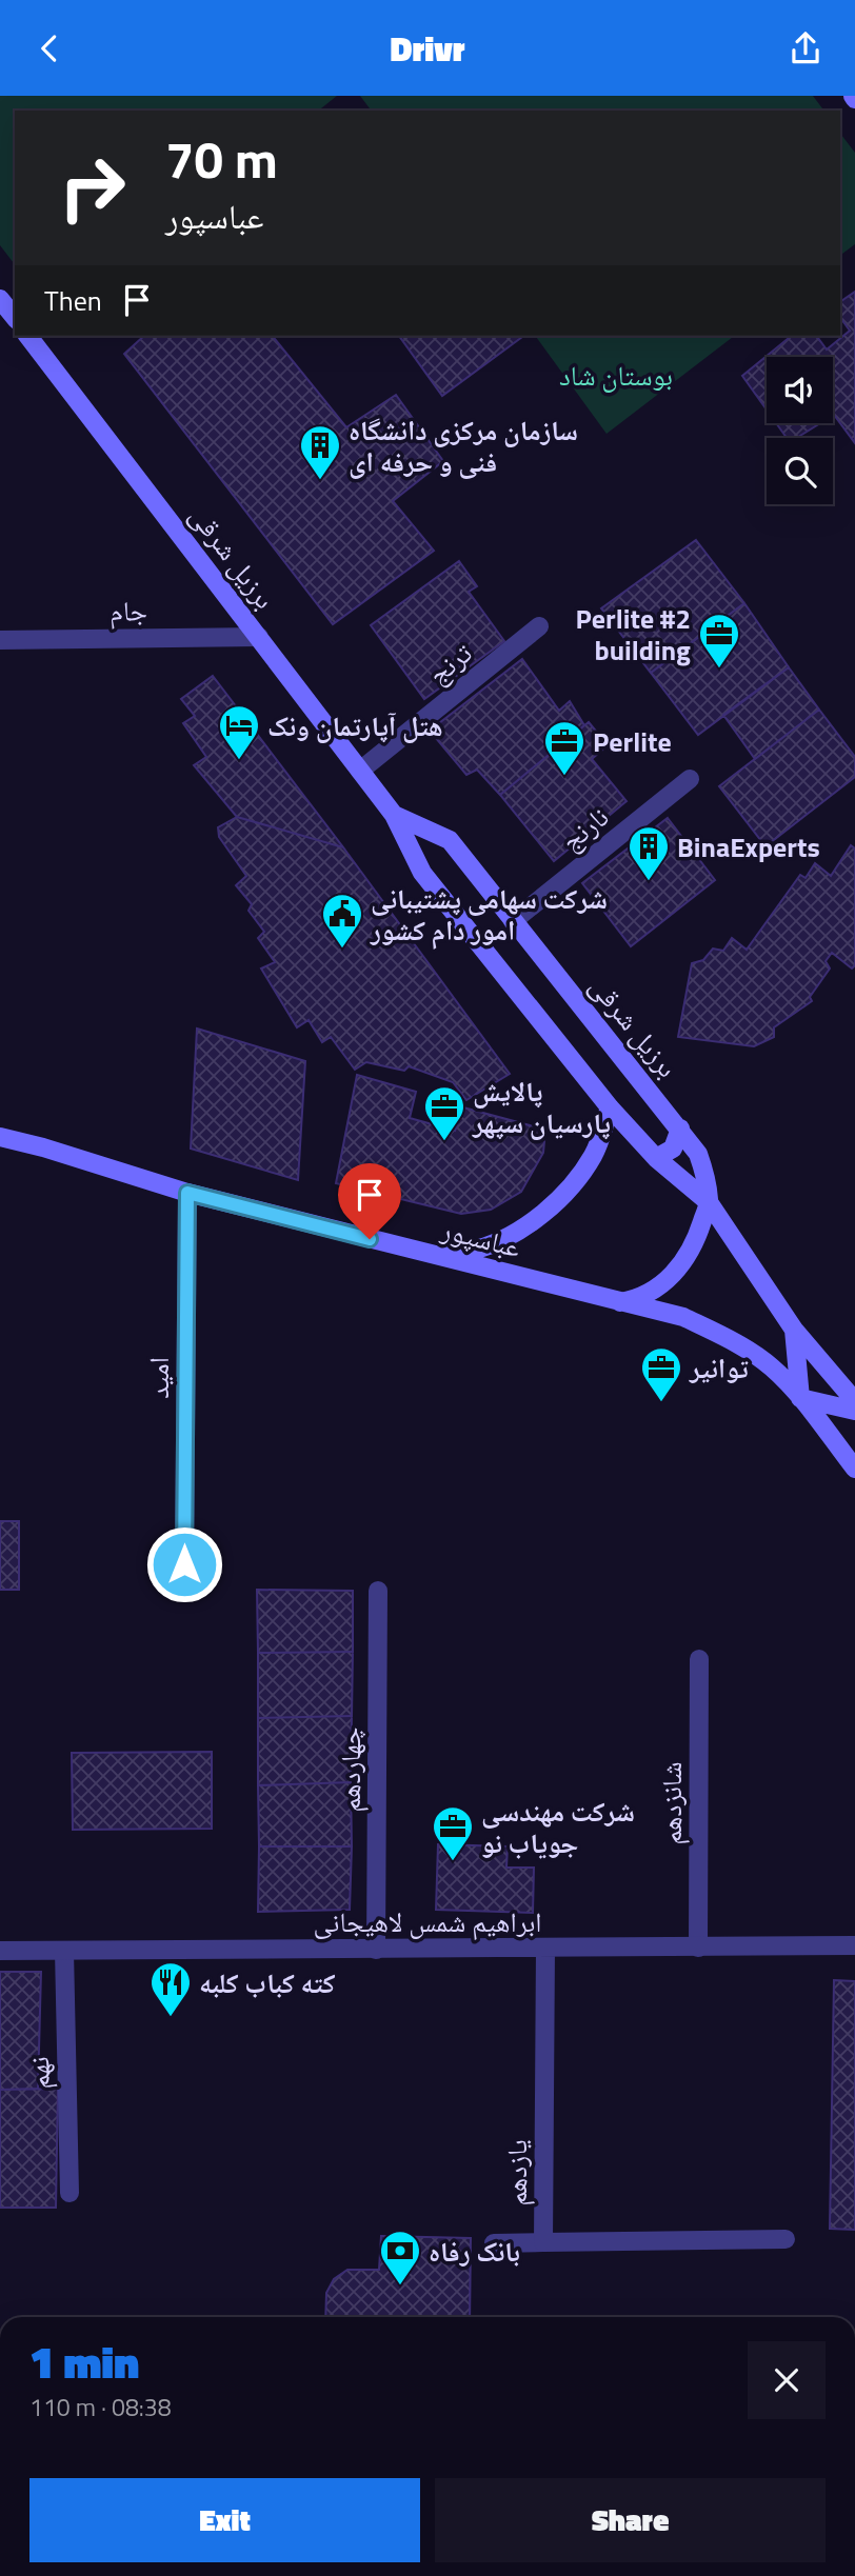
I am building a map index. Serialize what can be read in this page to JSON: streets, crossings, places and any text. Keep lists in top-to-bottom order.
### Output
{
  "streets": {
    "main road": ["برزیل شرقی", "عباسپور"],
    "street": [
      "جام",
      "ترنج",
      "نارنج",
      "امید",
      "چهاردهم",
      "شانزدهم",
      "ابراهیم شمس لاهیجانی",
      "نهم",
      "یازدهم"
    ]
  },
  "crossings": [
    ["برزیل شرقی", "جام"],
    ["برزیل شرقی", "ترنج"],
    ["برزیل شرقی", "نارنج"],
    ["عباسپور", "امید"],
    ["چهاردهم", "ابراهیم شمس لاهیجانی"],
    ["شانزدهم", "ابراهیم شمس لاهیجانی"],
    ["ابراهیم شمس لاهیجانی", "نهم"],
    ["ابراهیم شمس لاهیجانی", "یازدهم"]
  ],
  "parks": ["بوستان شاد"],
  "places": {
    "building": ["سازمان مرکزی دانشگاه فنی و حرفه ای", "BinaExperts"],
    "office": [
      "Perlite #2 building",
      "Perlite",
      "پالایش پارسیان سپهر",
      "توانیر",
      "شرکت مهندسی جویاب نو"
    ],
    "hotel": ["هتل آپارتمان ونک"],
    "public building": ["شركت سهامى پشتيبانى امور دام كشور"],
    "restaurant": ["کته کباب کلبه"],
    "bank": ["بانک رفاه"]
  },
  "page": {
    "header": "Drivr",
    "turn": ["70 m", "عباسپور"],
    "then": "Then",
    "heading": ["1 min", "110 m · 08:38"],
    "buttons": ["Exit", "Share"]
  }
}
